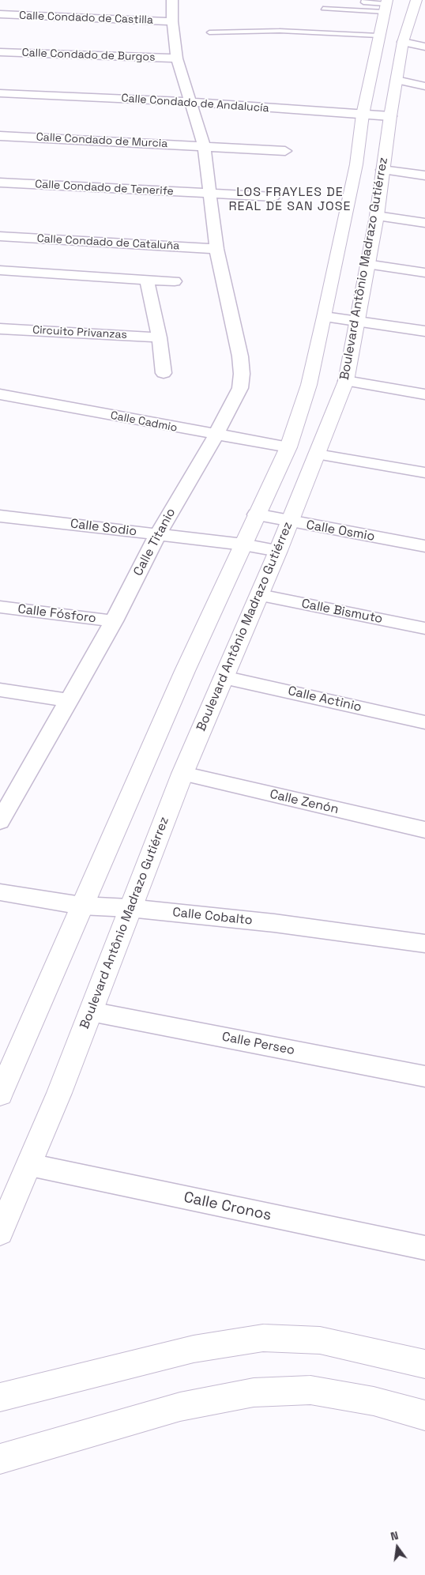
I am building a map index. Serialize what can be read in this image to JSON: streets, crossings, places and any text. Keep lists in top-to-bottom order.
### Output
{
  "streets": {
    "street": [
      "Calle Condado de Castilla",
      "Calle Condado de Burgos",
      "Calle Condado de Andalucía",
      "Calle Condado de Murcia",
      "Calle Condado de Tenerife",
      "Calle Condado de Cataluña",
      "Boulevard Antônio Madrazo Gutiérrez",
      "Circuito Privanzas",
      "Calle Cadmio",
      "Calle Sodio",
      "Calle Osmio",
      "Calle Titanio",
      "Calle Bismuto",
      "Calle Fósforo",
      "Calle Actinio",
      "Calle Zenón",
      "Calle Cobalto",
      "Calle Perseo",
      "Calle Cronos"
    ]
  },
  "crossings": [
    ["Calle Condado de Castilla", "Calle Titanio"],
    ["Calle Condado de Burgos", "Calle Titanio"],
    ["Calle Condado de Andalucía", "Boulevard Antônio Madrazo Gutiérrez"],
    ["Calle Condado de Andalucía", "Calle Titanio"],
    ["Calle Condado de Murcia", "Calle Titanio"],
    ["Calle Condado de Tenerife", "Calle Titanio"],
    ["Calle Condado de Cataluña", "Calle Titanio"],
    ["Boulevard Antônio Madrazo Gutiérrez", "Calle Cadmio"],
    ["Boulevard Antônio Madrazo Gutiérrez", "Calle Sodio"],
    ["Boulevard Antônio Madrazo Gutiérrez", "Calle Osmio"],
    ["Boulevard Antônio Madrazo Gutiérrez", "Calle Bismuto"],
    ["Boulevard Antônio Madrazo Gutiérrez", "Calle Actinio"],
    ["Boulevard Antônio Madrazo Gutiérrez", "Calle Zenón"],
    ["Boulevard Antônio Madrazo Gutiérrez", "Calle Cobalto"],
    ["Boulevard Antônio Madrazo Gutiérrez", "Calle Perseo"],
    ["Boulevard Antônio Madrazo Gutiérrez", "Calle Cronos"],
    ["Calle Cadmio", "Calle Titanio"],
    ["Calle Sodio", "Calle Titanio"],
    ["Calle Titanio", "Calle Fósforo"]
  ],
  "districts": ["LOS FRAYLES DE REAL DE SAN JOSE"],
  "north": "top"
}
